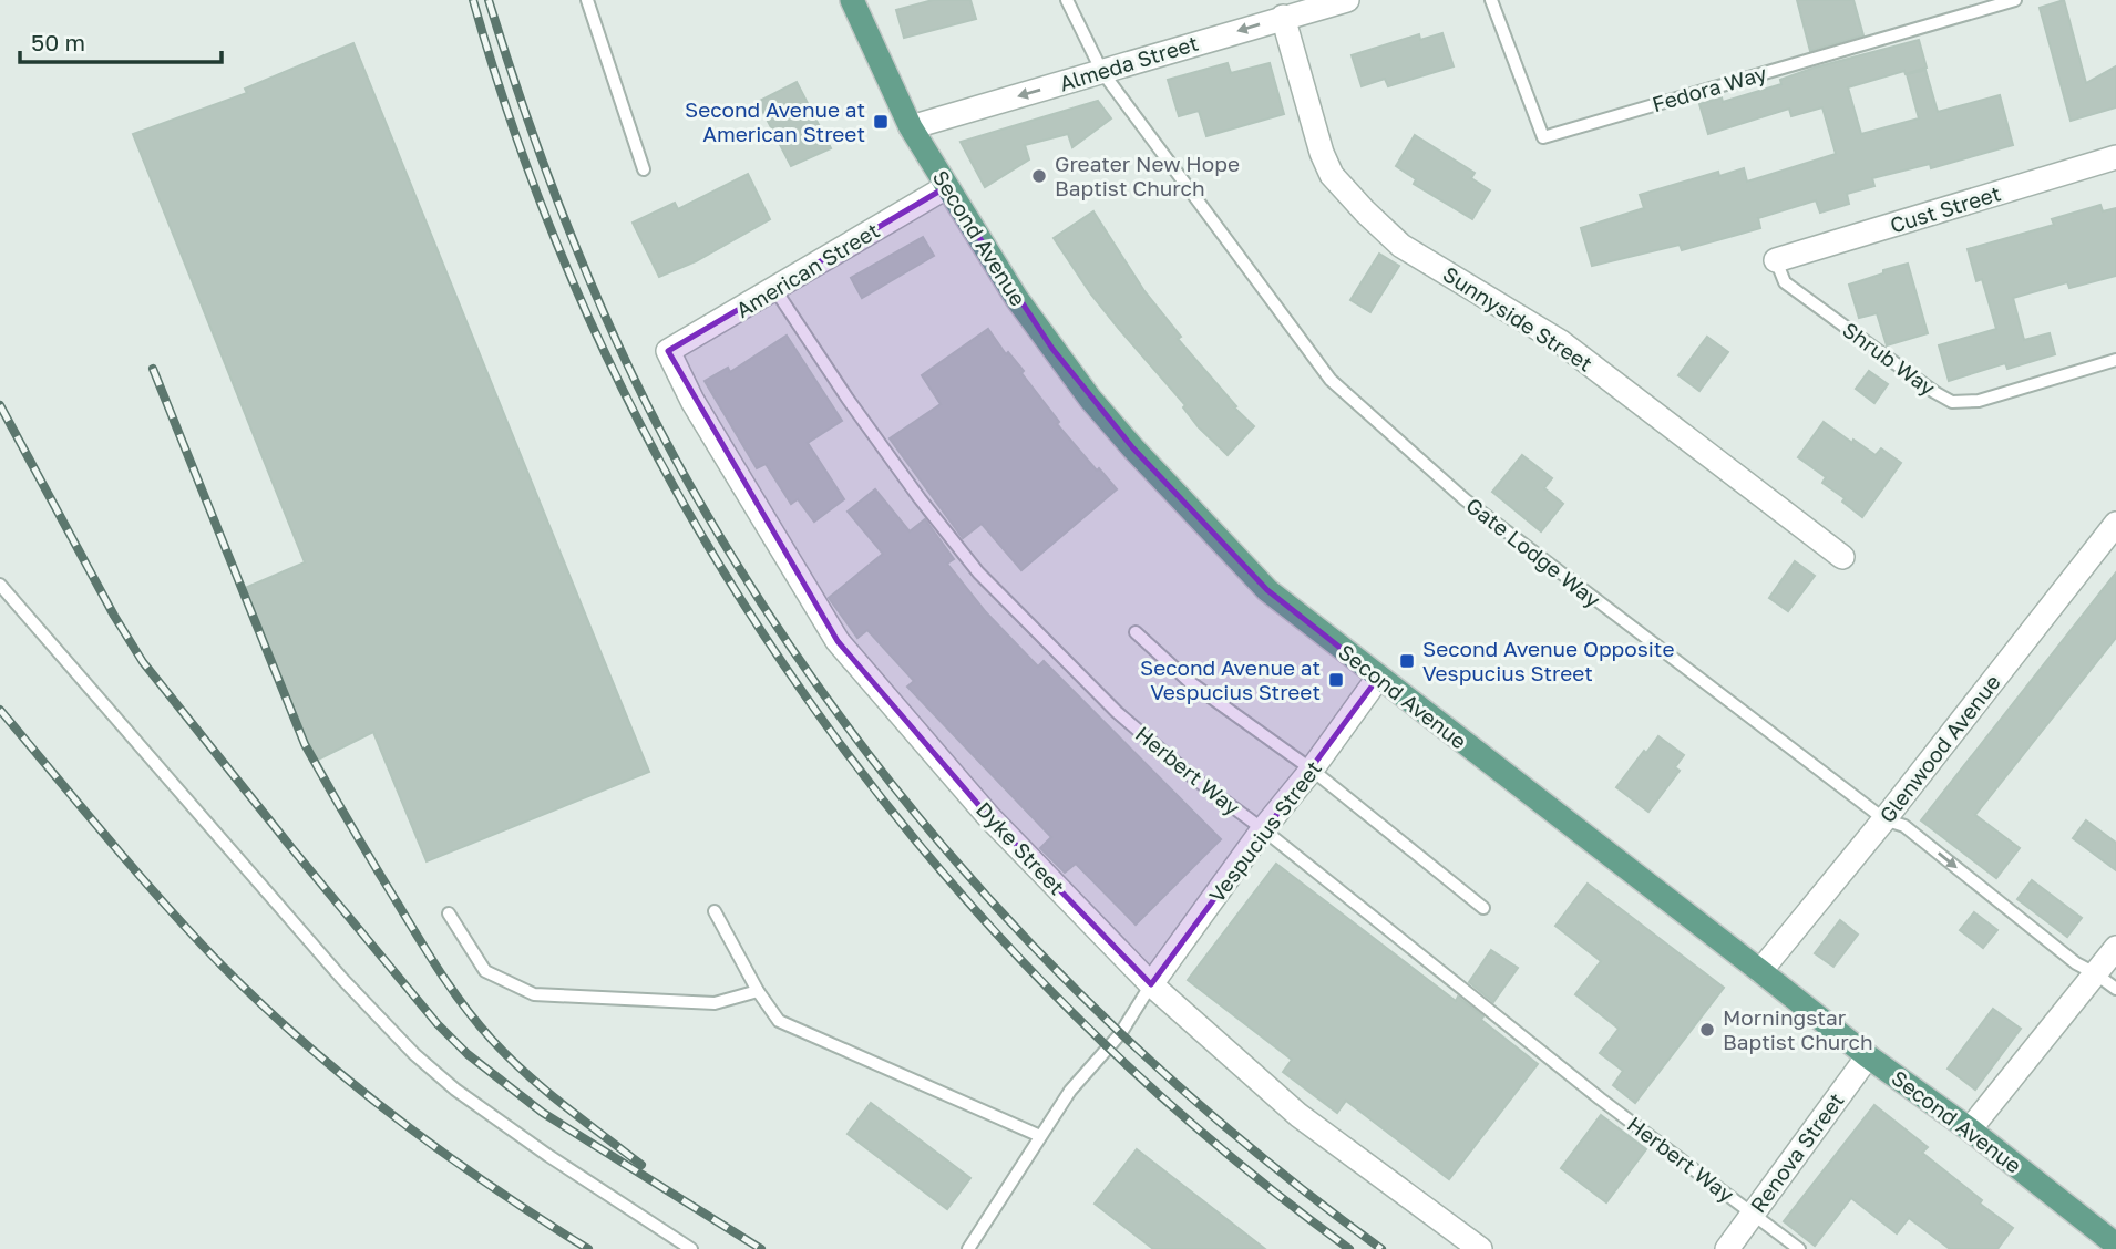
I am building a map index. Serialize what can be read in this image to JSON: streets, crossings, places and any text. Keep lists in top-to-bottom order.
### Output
{
  "streets": {
    "main road": ["Second Avenue"],
    "street": [
      "Almeda Street",
      "Cust Street",
      "American Street",
      "Sunnyside Street",
      "Glenwood Avenue",
      "Vespucius Street",
      "Dyke Street",
      "Renova Street"
    ],
    "lane": [
      "Fedora Way",
      "Shrub Way",
      "Gate Lodge Way",
      "Herbert Way"
    ]
  },
  "crossings": [
    ["Almeda Street", "Second Avenue"],
    ["Almeda Street", "Sunnyside Street"],
    ["Almeda Street", "Gate Lodge Way"],
    ["Cust Street", "Shrub Way"],
    ["Second Avenue", "American Street"],
    ["Second Avenue", "Glenwood Avenue"],
    ["Second Avenue", "Vespucius Street"],
    ["Second Avenue", "Renova Street"],
    ["American Street", "Herbert Way"],
    ["American Street", "Dyke Street"],
    ["Gate Lodge Way", "Glenwood Avenue"],
    ["Herbert Way", "Vespucius Street"],
    ["Herbert Way", "Renova Street"],
    ["Vespucius Street", "Dyke Street"]
  ],
  "one_way": ["Almeda Street"],
  "places": {
    "transit": ["Second Avenue at American Street", "Second Avenue Opposite Vespucius Street", "Second Avenue at Vespucius Street"],
    "other": ["Greater New Hope Baptist Church", "Morningstar Baptist Church"]
  },
  "scale_bar": "50 m"
}
